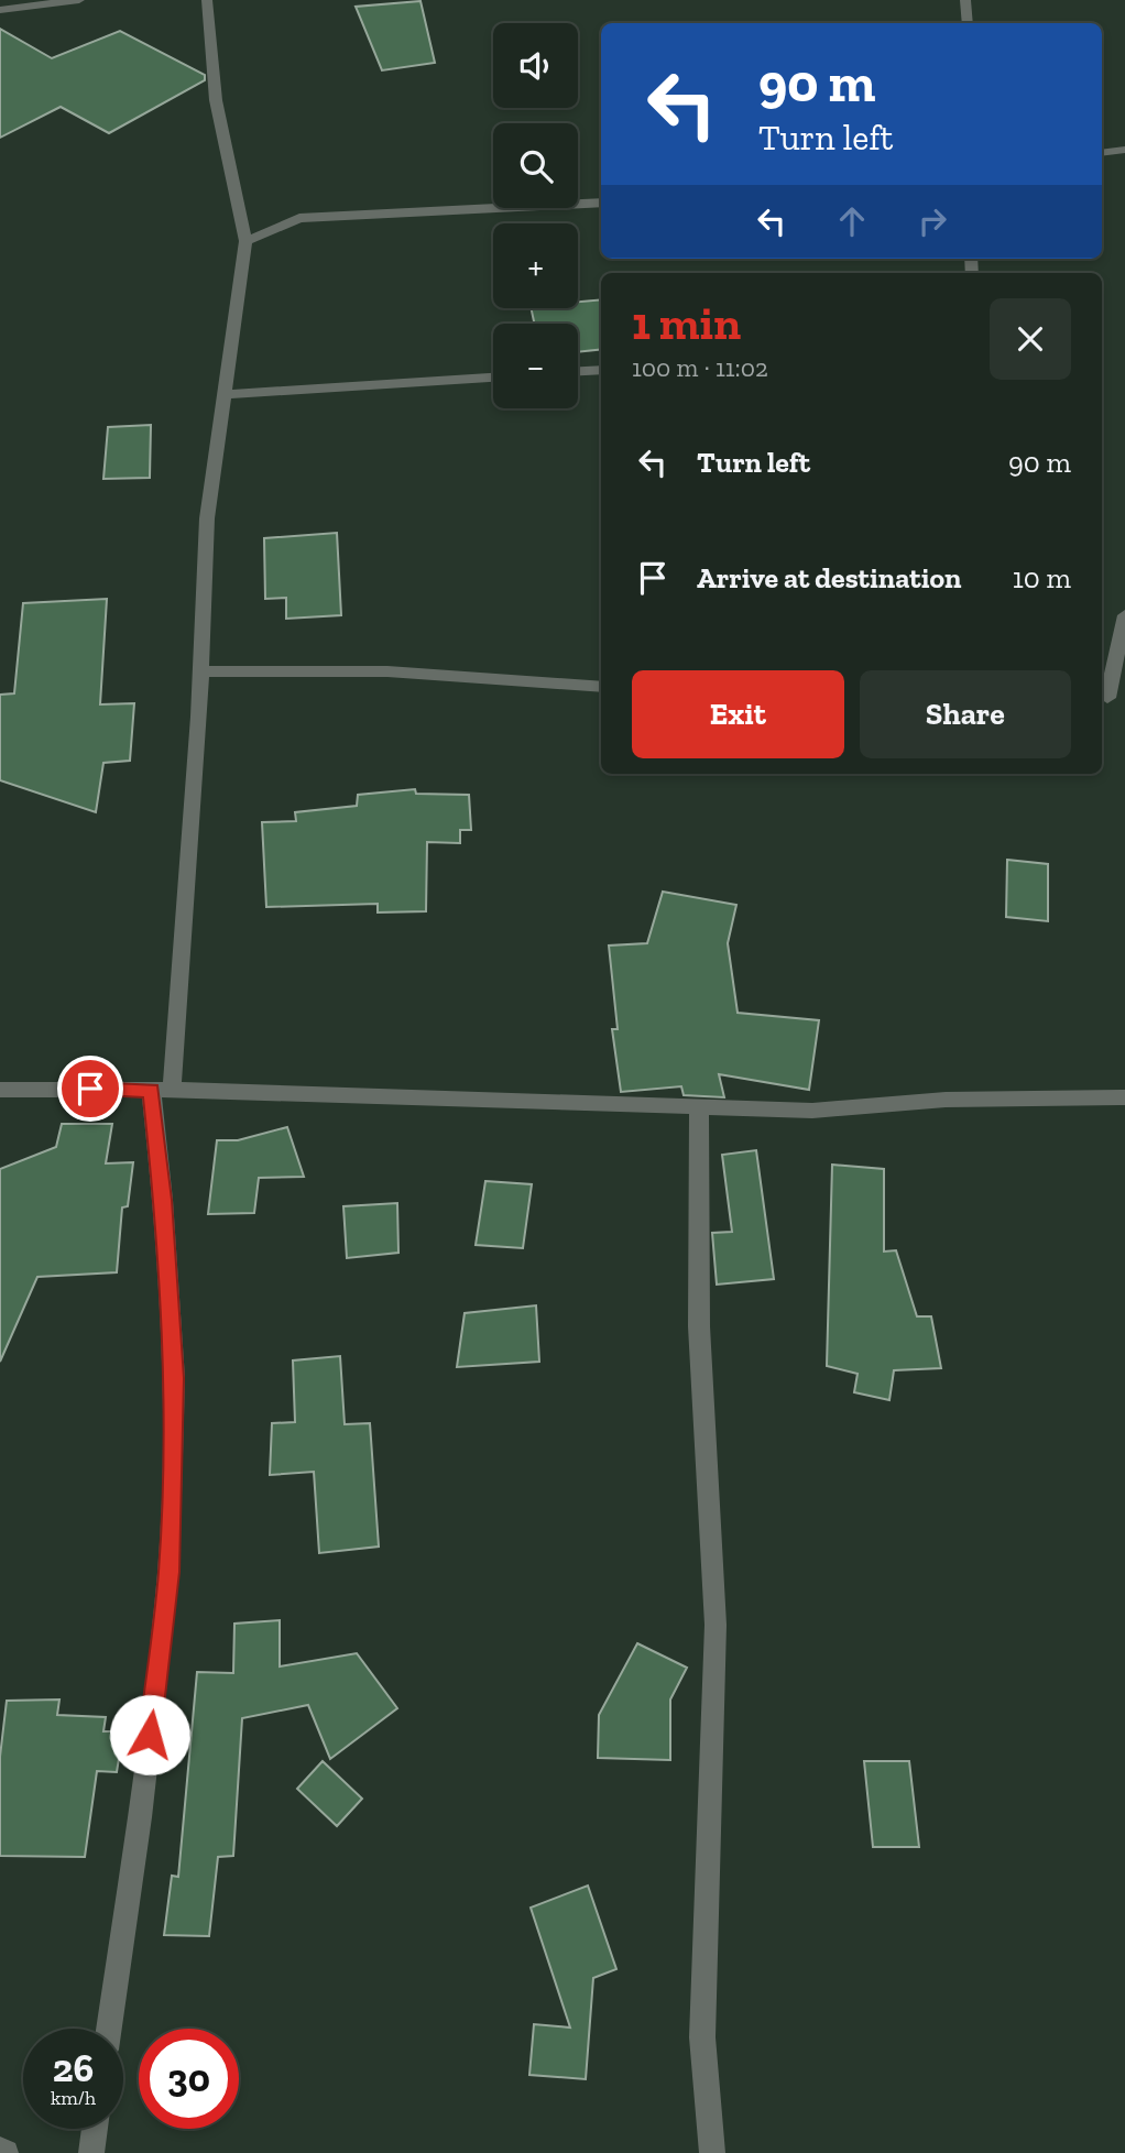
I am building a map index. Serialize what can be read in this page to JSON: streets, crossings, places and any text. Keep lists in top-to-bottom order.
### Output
{
  "page": {
    "map_buttons": ["+", "−"],
    "turn": ["90 m", "Turn left"],
    "heading": ["1 min", "100 m · 11:02"],
    "list": [
      {
        "name": "Turn left",
        "value": "90 m"
      },
      {
        "name": "Arrive at destination",
        "value": "10 m"
      }
    ],
    "buttons": ["Exit", "Share"],
    "speed": "26 km/h",
    "limit": "30"
  }
}
